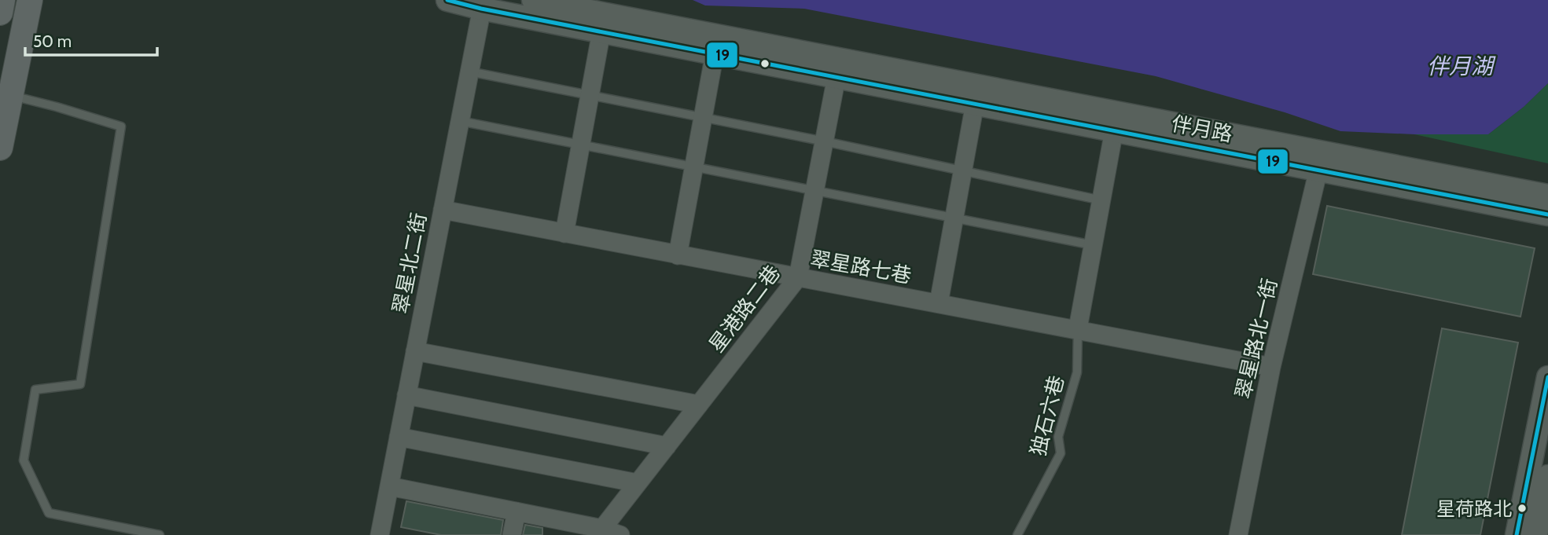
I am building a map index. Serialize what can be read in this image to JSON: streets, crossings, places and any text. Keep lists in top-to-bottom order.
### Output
{
  "streets": {
    "street": [
      "伴月路",
      "翠星北二街",
      "翠星路七巷",
      "星港路二巷",
      "翠星路北一街"
    ],
    "lane": ["独石六巷"]
  },
  "crossings": [
    ["伴月路", "翠星北二街"],
    ["伴月路", "星港路二巷"],
    ["伴月路", "翠星路北一街"],
    ["翠星北二街", "翠星路七巷"],
    ["翠星路七巷", "星港路二巷"],
    ["翠星路七巷", "翠星路北一街"],
    ["翠星路七巷", "独石六巷"]
  ],
  "water": ["伴月湖"],
  "places": ["星荷路北"],
  "lines": ["transit line 19"],
  "scale_bar": "50 m"
}
